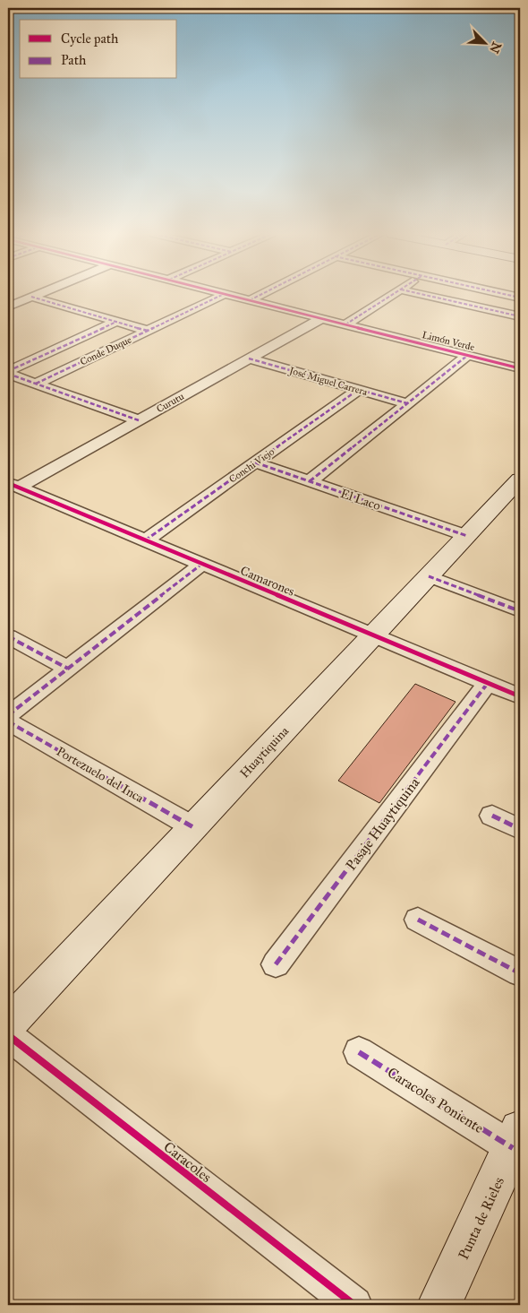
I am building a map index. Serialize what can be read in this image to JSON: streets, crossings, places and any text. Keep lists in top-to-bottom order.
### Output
{
  "streets": {
    "main road": ["Huaytiquina", "Punta de Rieles"],
    "street": [
      "Limón Verde",
      "Conde Duque",
      "José Miguel Carrera",
      "Curutu",
      "Conchi Viejo",
      "El Laco",
      "Camarones",
      "Portezuelo del Inca",
      "Pasaje Huaytiquina",
      "Caracoles Poniente",
      "Caracoles"
    ]
  },
  "crossings": [
    ["Limón Verde", "Curutu"],
    ["José Miguel Carrera", "Curutu"],
    ["José Miguel Carrera", "Conchi Viejo"],
    ["Curutu", "Camarones"],
    ["Conchi Viejo", "El Laco"],
    ["Conchi Viejo", "Camarones"],
    ["El Laco", "Huaytiquina"],
    ["Camarones", "Huaytiquina"],
    ["Camarones", "Pasaje Huaytiquina"],
    ["Huaytiquina", "Portezuelo del Inca"],
    ["Caracoles Poniente", "Punta de Rieles"]
  ],
  "legend": ["Cycle path", "Path"],
  "north": "bottom right"
}
